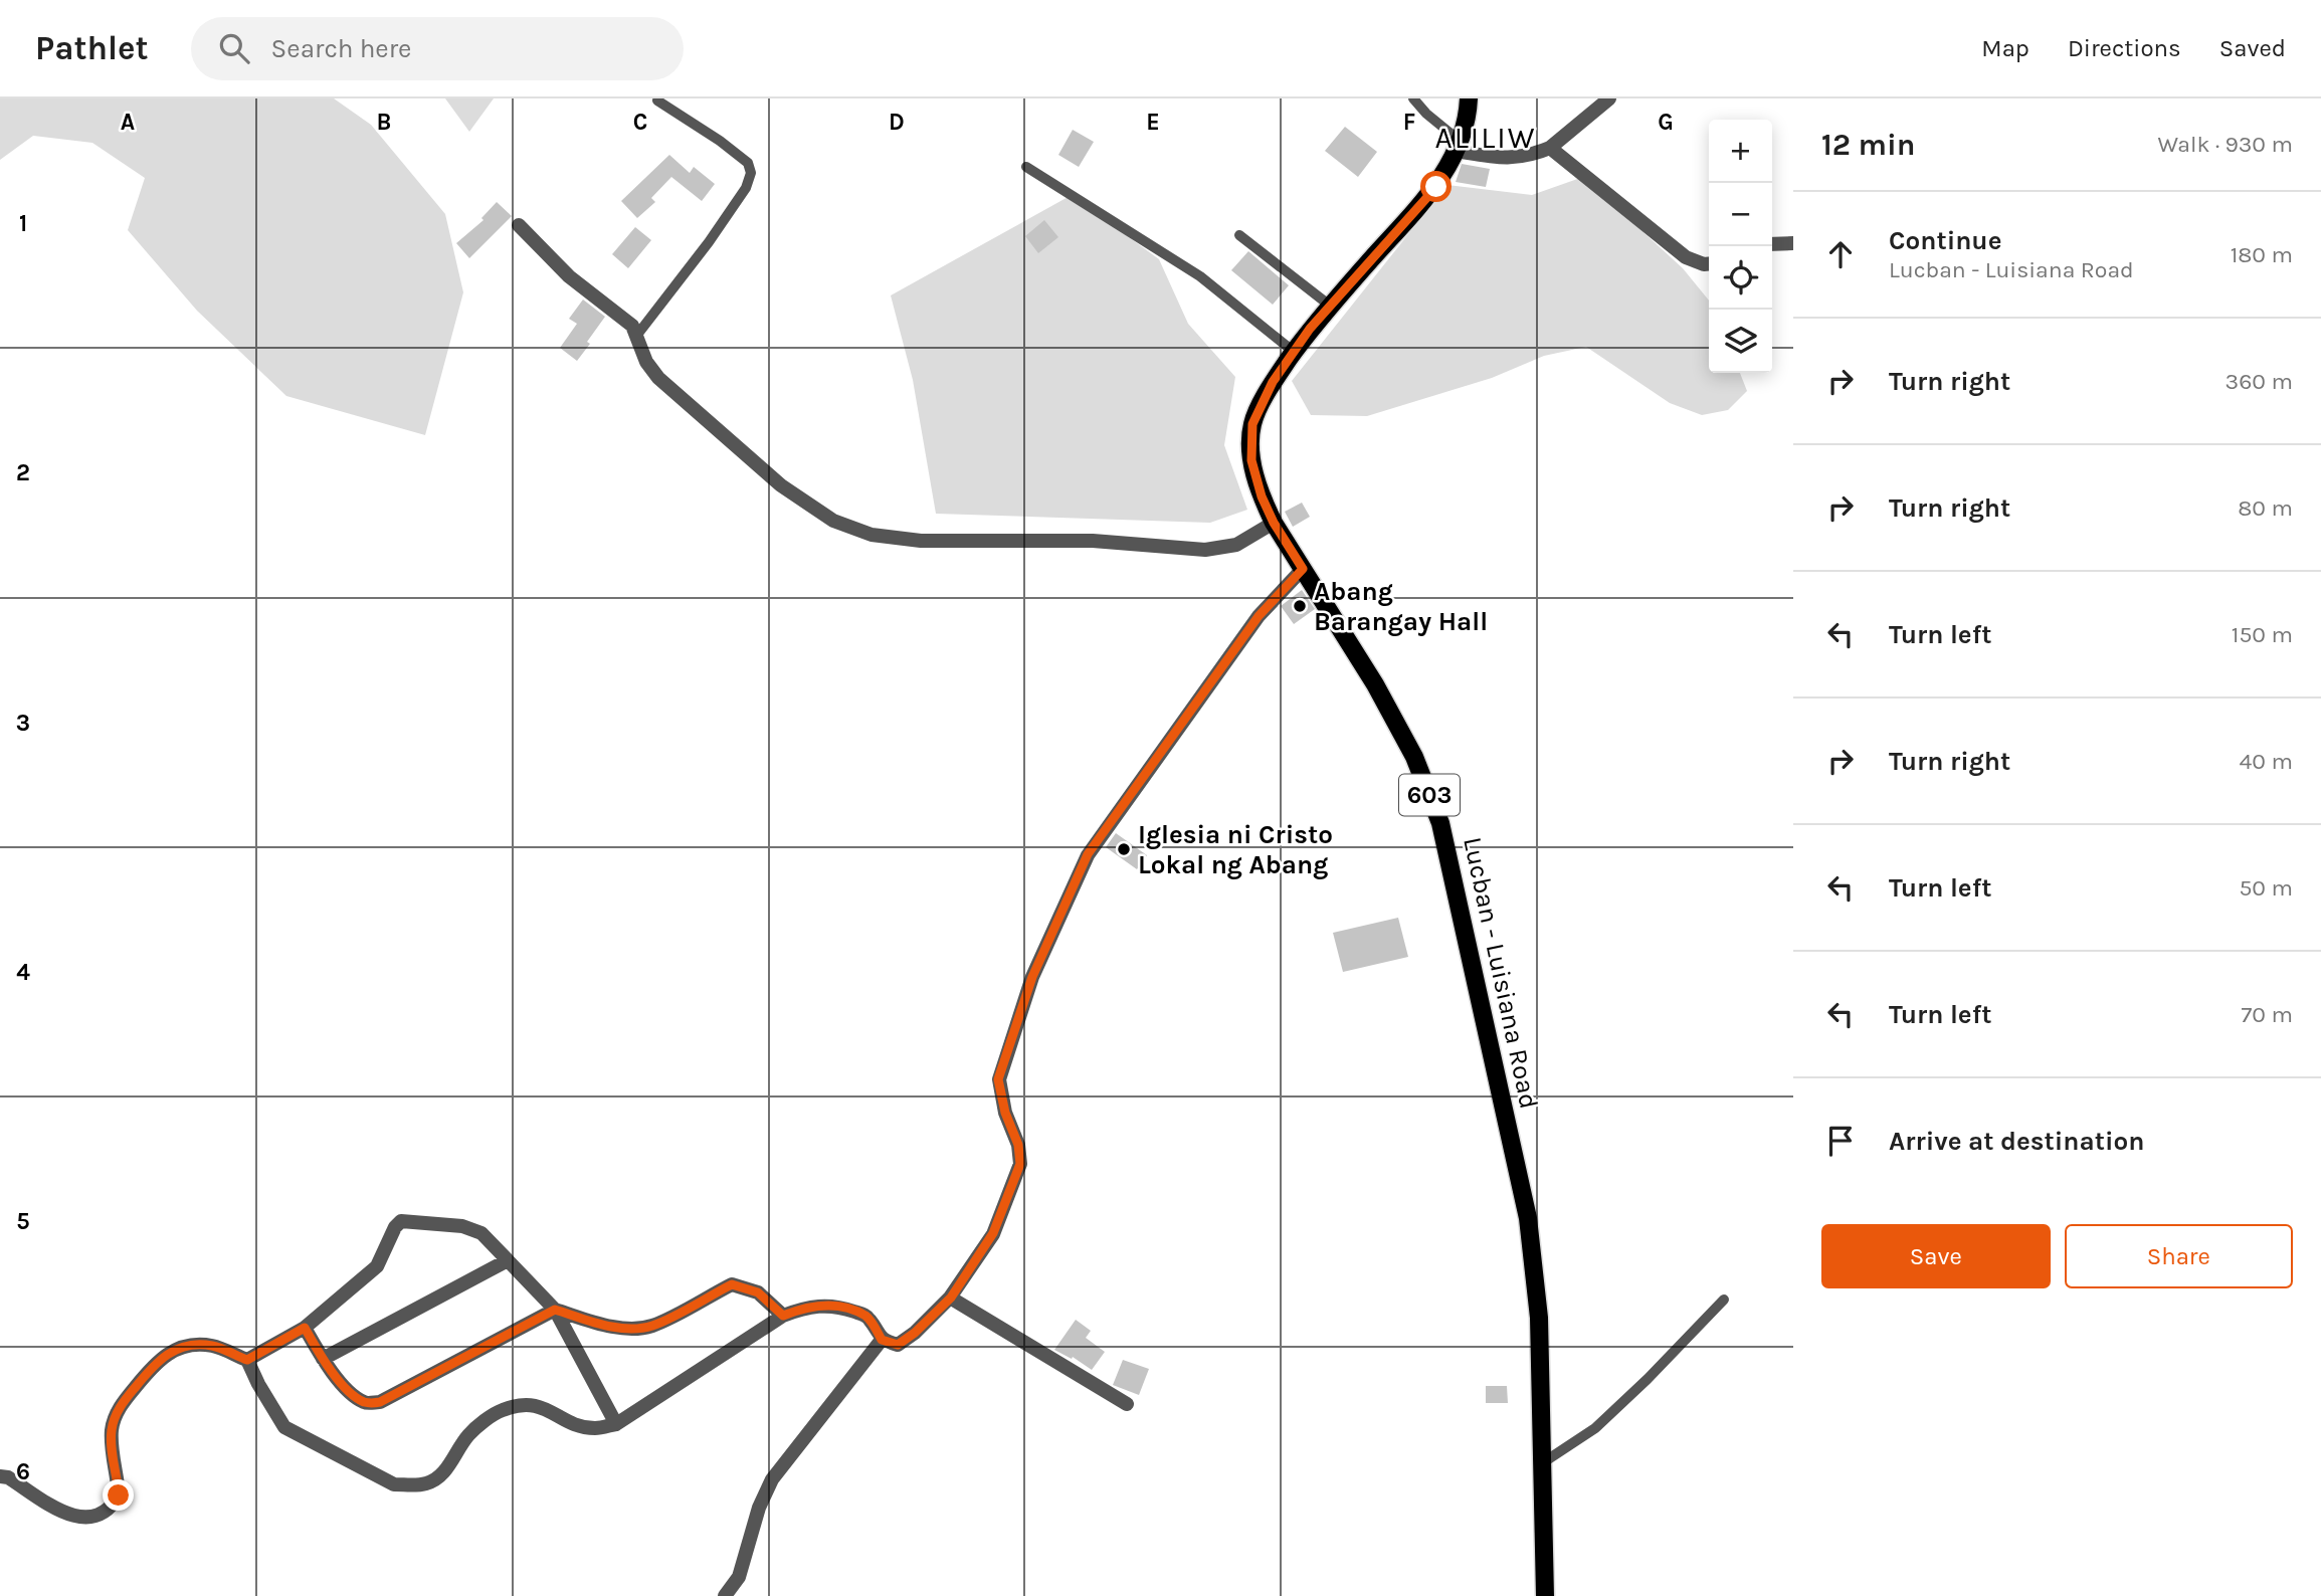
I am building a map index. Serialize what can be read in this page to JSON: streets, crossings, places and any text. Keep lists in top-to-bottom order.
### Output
{
  "streets": {
    "main road": ["603", "Lucban - Luisiana Road"]
  },
  "districts": ["ALILIW"],
  "places": ["Abang Barangay Hall", "Iglesia ni Cristo Lokal ng Abang"],
  "page": {
    "header": "Pathlet",
    "search": "Search here",
    "nav": ["Map", "Directions", "Saved"],
    "heading": ["12 min", "Walk · 930 m"],
    "map_buttons": ["+", "−"],
    "list": [
      ["Continue", "Lucban - Luisiana Road", "180 m"],
      ["Turn right", "360 m"],
      ["Turn right", "80 m"],
      ["Turn left", "150 m"],
      ["Turn right", "40 m"],
      ["Turn left", "50 m"],
      ["Turn left", "70 m"],
      "Arrive at destination"
    ],
    "buttons": ["Save", "Share"]
  },
  "grid": {
    "columns": [
      "A",
      "B",
      "C",
      "D",
      "E",
      "F",
      "G"
    ],
    "rows": [
      "1",
      "2",
      "3",
      "4",
      "5",
      "6"
    ]
  }
}
